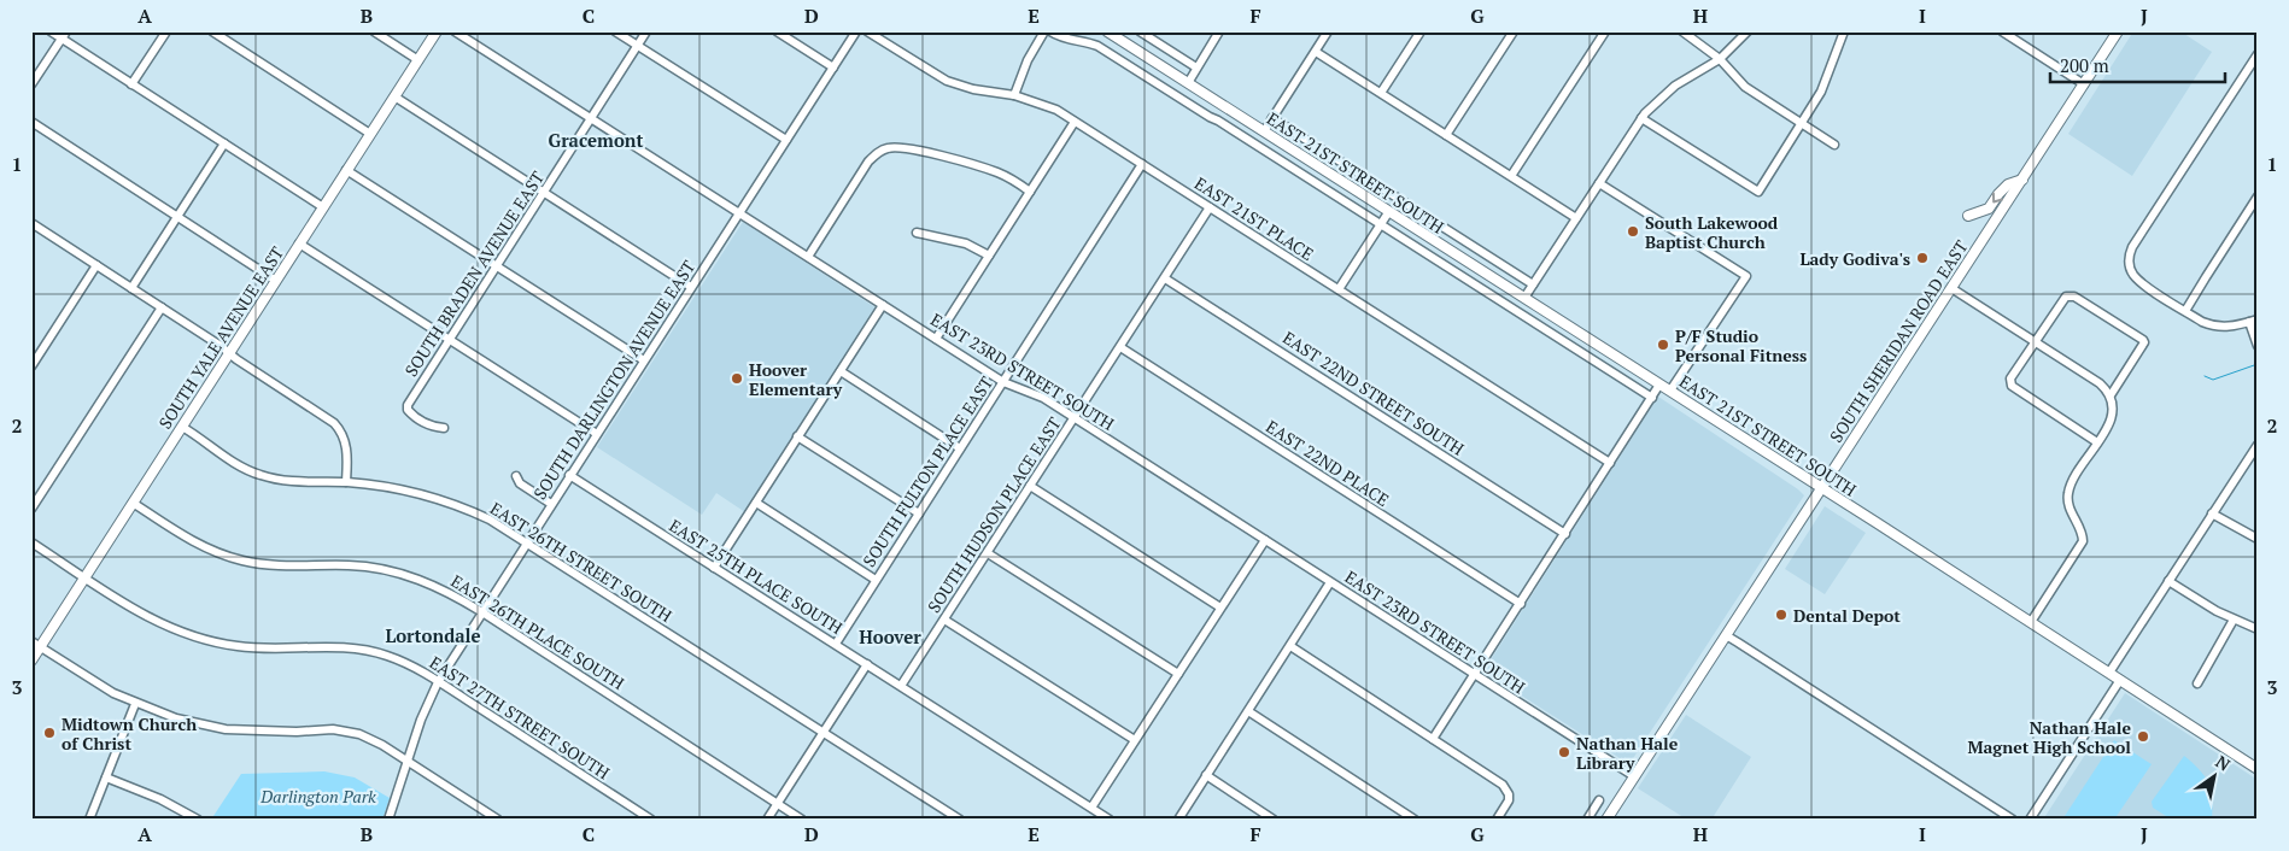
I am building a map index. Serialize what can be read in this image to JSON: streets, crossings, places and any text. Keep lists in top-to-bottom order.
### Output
{
  "streets": {
    "main road": ["EAST 21ST STREET SOUTH", "SOUTH YALE AVENUE EAST", "SOUTH SHERIDAN ROAD EAST"],
    "street": [
      "EAST 21ST PLACE",
      "SOUTH BRADEN AVENUE EAST",
      "EAST 23RD STREET SOUTH",
      "SOUTH DARLINGTON AVENUE EAST",
      "EAST 22ND STREET SOUTH",
      "EAST 22ND PLACE",
      "SOUTH FULTON PLACE EAST",
      "SOUTH HUDSON PLACE EAST",
      "EAST 26TH STREET SOUTH",
      "EAST 25TH PLACE SOUTH",
      "EAST 26TH PLACE SOUTH",
      "EAST 27TH STREET SOUTH"
    ]
  },
  "crossings": [
    ["EAST 21ST STREET SOUTH", "SOUTH SHERIDAN ROAD EAST"],
    ["EAST 21ST PLACE", "SOUTH FULTON PLACE EAST"],
    ["EAST 21ST PLACE", "SOUTH HUDSON PLACE EAST"],
    ["SOUTH BRADEN AVENUE EAST", "EAST 23RD STREET SOUTH"],
    ["SOUTH YALE AVENUE EAST", "EAST 26TH STREET SOUTH"],
    ["SOUTH YALE AVENUE EAST", "EAST 26TH PLACE SOUTH"],
    ["SOUTH YALE AVENUE EAST", "EAST 27TH STREET SOUTH"],
    ["SOUTH SHERIDAN ROAD EAST", "EAST 23RD STREET SOUTH"],
    ["EAST 23RD STREET SOUTH", "SOUTH DARLINGTON AVENUE EAST"],
    ["EAST 23RD STREET SOUTH", "SOUTH FULTON PLACE EAST"],
    ["EAST 23RD STREET SOUTH", "SOUTH HUDSON PLACE EAST"],
    ["SOUTH DARLINGTON AVENUE EAST", "EAST 26TH STREET SOUTH"],
    ["SOUTH DARLINGTON AVENUE EAST", "EAST 25TH PLACE SOUTH"],
    ["SOUTH DARLINGTON AVENUE EAST", "EAST 26TH PLACE SOUTH"],
    ["SOUTH DARLINGTON AVENUE EAST", "EAST 27TH STREET SOUTH"],
    ["EAST 22ND STREET SOUTH", "SOUTH HUDSON PLACE EAST"],
    ["EAST 22ND PLACE", "SOUTH HUDSON PLACE EAST"],
    ["SOUTH FULTON PLACE EAST", "EAST 25TH PLACE SOUTH"],
    ["SOUTH HUDSON PLACE EAST", "EAST 25TH PLACE SOUTH"]
  ],
  "districts": ["Gracemont", "Lortondale", "Hoover"],
  "parks": ["Darlington Park"],
  "places": [
    "South Lakewood Baptist Church",
    "Lady Godiva's",
    "P/F Studio Personal Fitness",
    "Hoover Elementary",
    "Dental Depot",
    "Midtown Church of Christ",
    "Nathan Hale Magnet High School",
    "Nathan Hale Library"
  ],
  "scale_bar": "200 m",
  "north": "top right",
  "grid": {
    "columns": [
      "A",
      "B",
      "C",
      "D",
      "E",
      "F",
      "G",
      "H",
      "I",
      "J"
    ],
    "rows": ["1", "2", "3"]
  }
}
